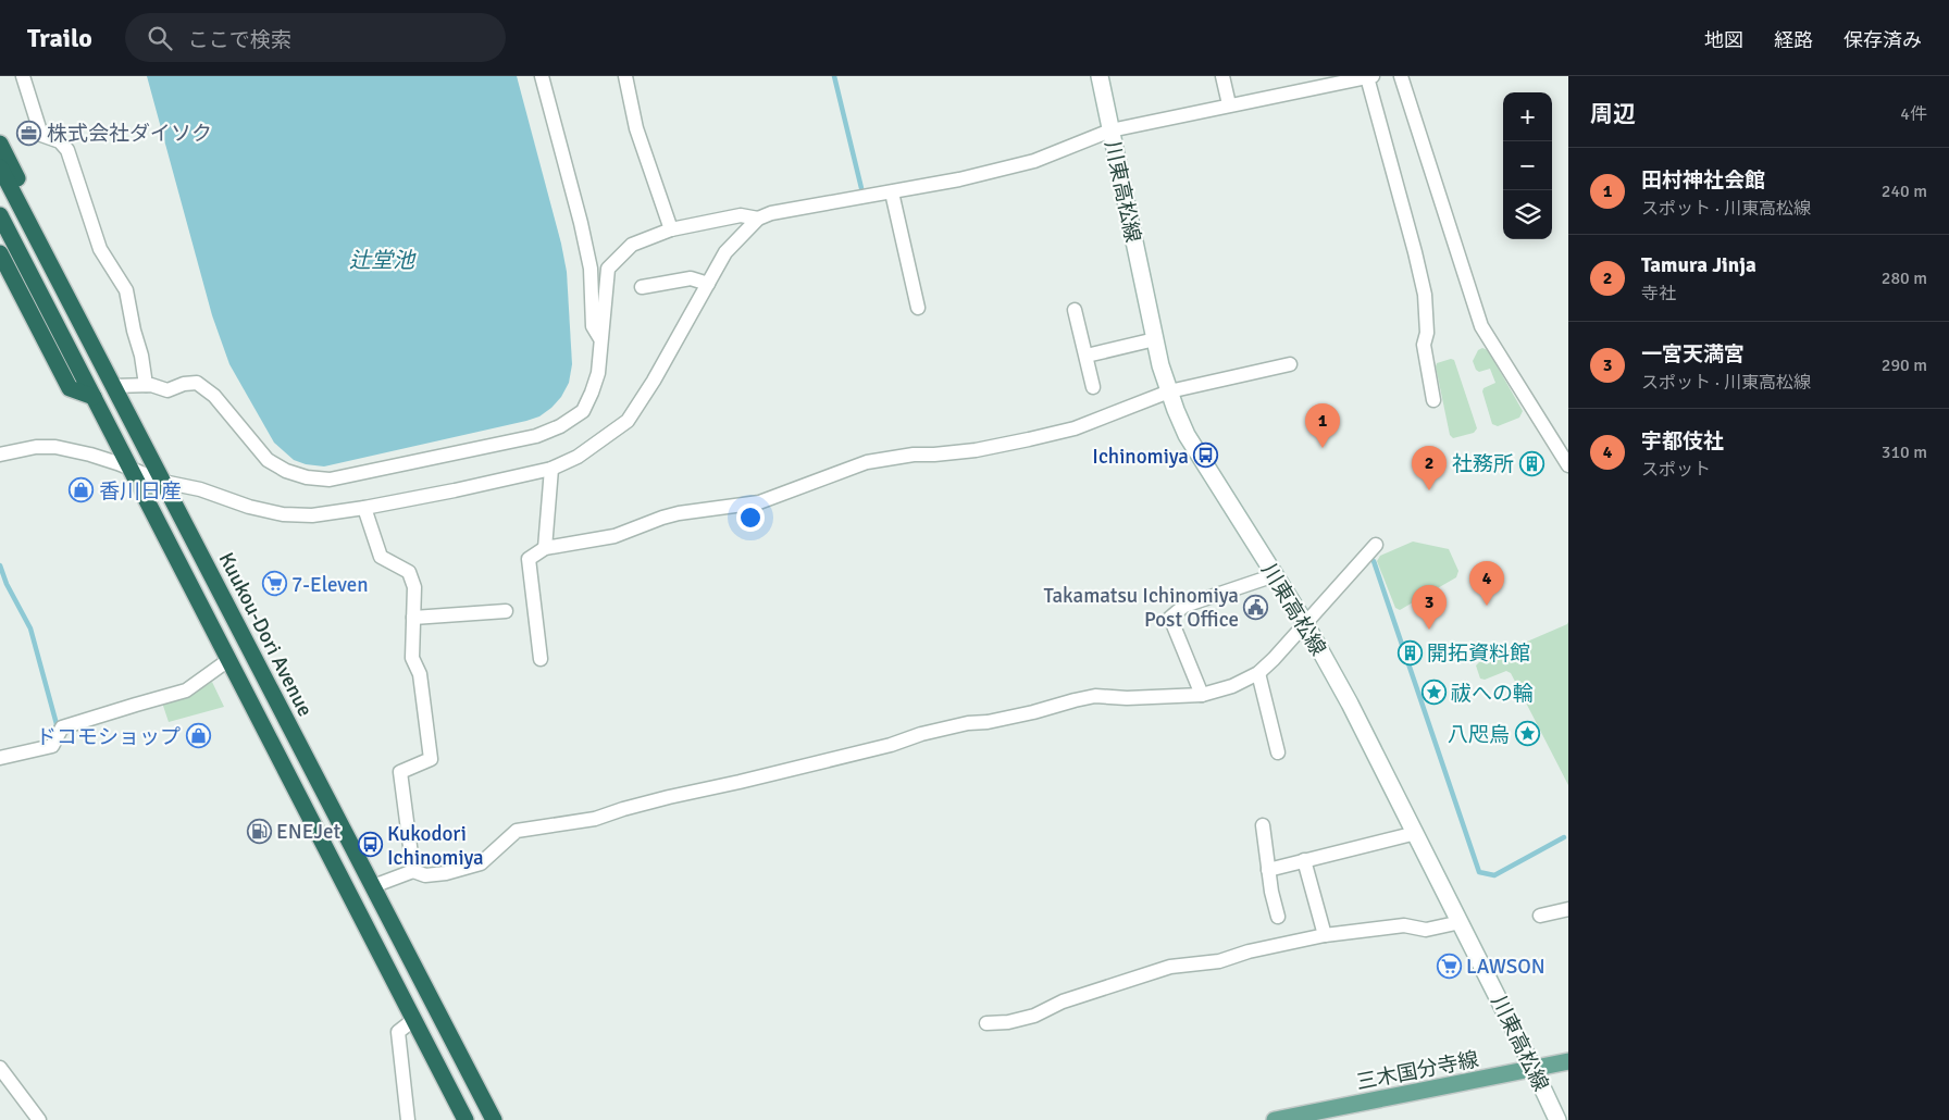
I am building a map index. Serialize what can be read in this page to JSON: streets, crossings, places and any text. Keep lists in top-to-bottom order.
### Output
{
  "streets": {
    "highway": ["Kuukou-Dori Avenue"],
    "main road": ["川東高松線", "三木国分寺線"]
  },
  "crossings": [
    ["川東高松線", "三木国分寺線"]
  ],
  "water": ["辻堂池"],
  "places": {
    "office": ["株式会社ダイソク"],
    "bus stop": ["Ichinomiya", "Kukodori Ichinomiya"],
    "building": ["社務所", "開拓資料館"],
    "shop": ["香川日産", "ドコモショップ"],
    "supermarket": ["7-Eleven", "LAWSON"],
    "public building": ["Takamatsu Ichinomiya Post Office"],
    "place": ["祓への輪", "八咫烏"],
    "fuel station": ["ENEJet"]
  },
  "page": {
    "header": "Trailo",
    "search": "ここで検索",
    "nav": ["地図", "経路", "保存済み"],
    "heading": ["周辺", "4件"],
    "map_buttons": ["+", "−"],
    "list": [
      {
        "mark": "1",
        "name": "田村神社会館",
        "note": "スポット · 川東高松線",
        "value": "240 m"
      },
      {
        "mark": "2",
        "name": "Tamura Jinja",
        "note": "寺社",
        "value": "280 m"
      },
      {
        "mark": "3",
        "name": "一宮天満宮",
        "note": "スポット · 川東高松線",
        "value": "290 m"
      },
      {
        "mark": "4",
        "name": "宇都伎社",
        "note": "スポット",
        "value": "310 m"
      }
    ],
    "pins": [
      "1",
      "2",
      "4",
      "3"
    ]
  }
}
